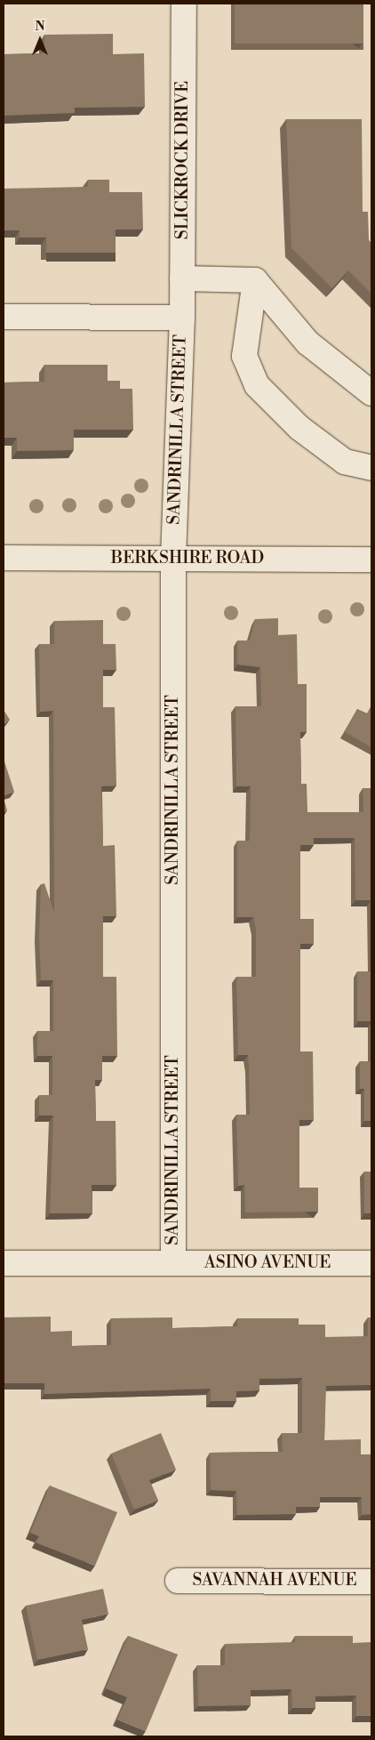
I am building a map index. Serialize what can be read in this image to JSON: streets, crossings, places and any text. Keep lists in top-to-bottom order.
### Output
{
  "streets": {
    "street": [
      "SLICKROCK DRIVE",
      "SANDRINILLA STREET",
      "BERKSHIRE ROAD",
      "ASINO AVENUE",
      "SAVANNAH AVENUE"
    ]
  },
  "crossings": [
    ["SLICKROCK DRIVE", "SANDRINILLA STREET"],
    ["SANDRINILLA STREET", "BERKSHIRE ROAD"],
    ["SANDRINILLA STREET", "ASINO AVENUE"]
  ],
  "north": "top"
}
